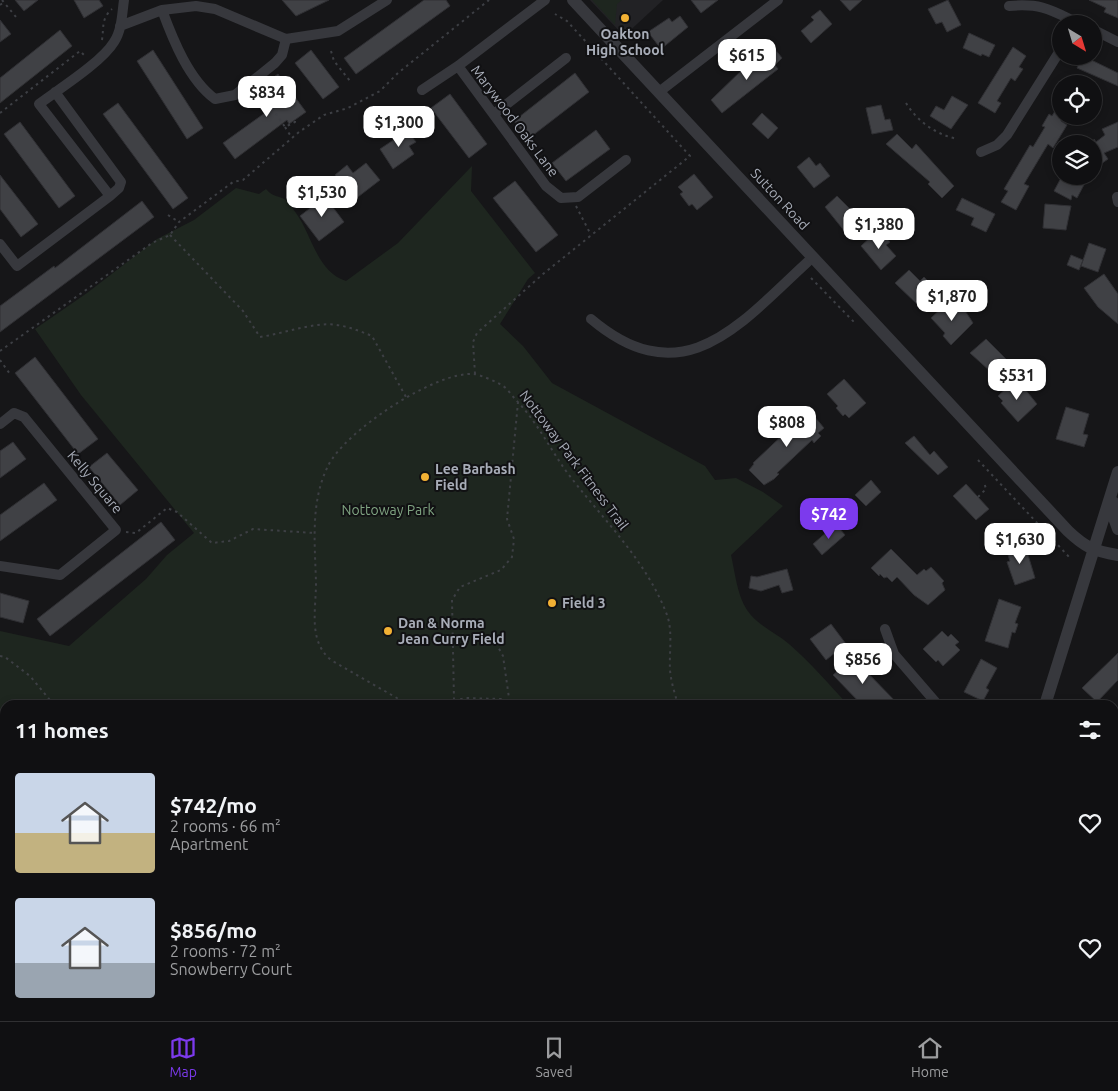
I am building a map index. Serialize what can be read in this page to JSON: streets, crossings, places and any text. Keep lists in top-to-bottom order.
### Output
{
  "streets": {
    "street": ["Marywood Oaks Lane", "Sutton Road", "Kelly Square"],
    "path": ["Nottoway Park Fitness Trail"]
  },
  "parks": ["Nottoway Park"],
  "places": [
    "Oakton High School",
    "Lee Barbash Field",
    "Field 3",
    "Dan & Norma Jean Curry Field"
  ],
  "north": "bottom right",
  "page": {
    "price": [
      "$615",
      "$834",
      "$1,300",
      "$1,530",
      "$1,380",
      "$1,870",
      "$531",
      "$808",
      "$742",
      "$1,630",
      "$856"
    ],
    "heading": "11 homes",
    "list": [
      {
        "name": "$742/mo",
        "note": "2 rooms · 66 m² · Apartment"
      },
      {
        "name": "$856/mo",
        "note": "2 rooms · 72 m² · Snowberry Court"
      }
    ],
    "tabs": ["Map", "Saved", "Home"]
  }
}
